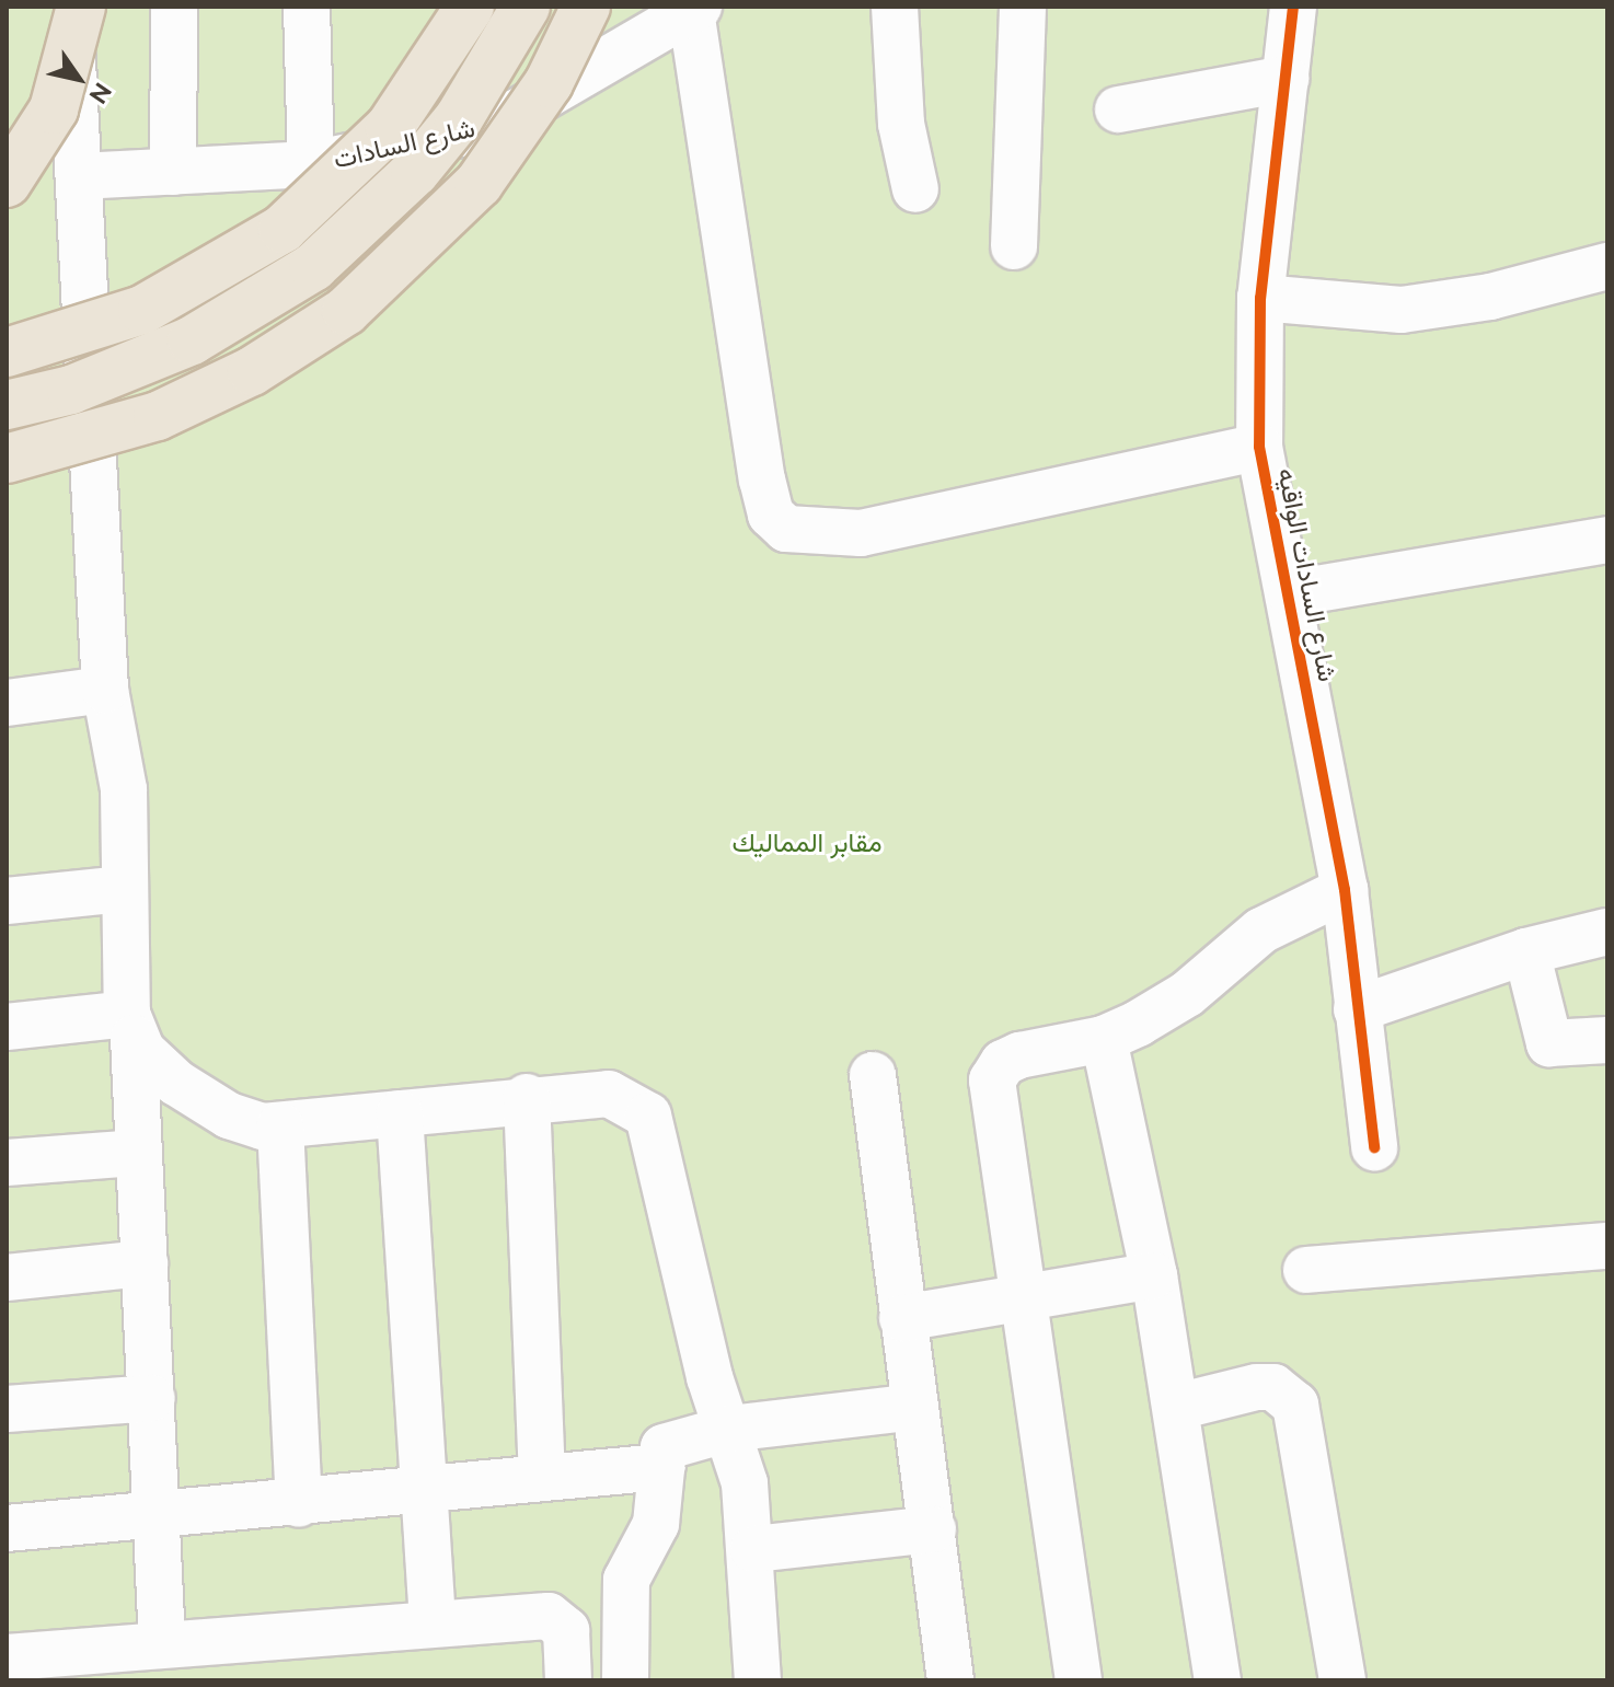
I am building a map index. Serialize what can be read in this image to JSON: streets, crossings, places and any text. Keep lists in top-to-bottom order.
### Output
{
  "streets": {
    "street": ["شارع السادات", "شارع السادات الواقيه"]
  },
  "parks": ["مقابر المماليك"],
  "north": "bottom right"
}
